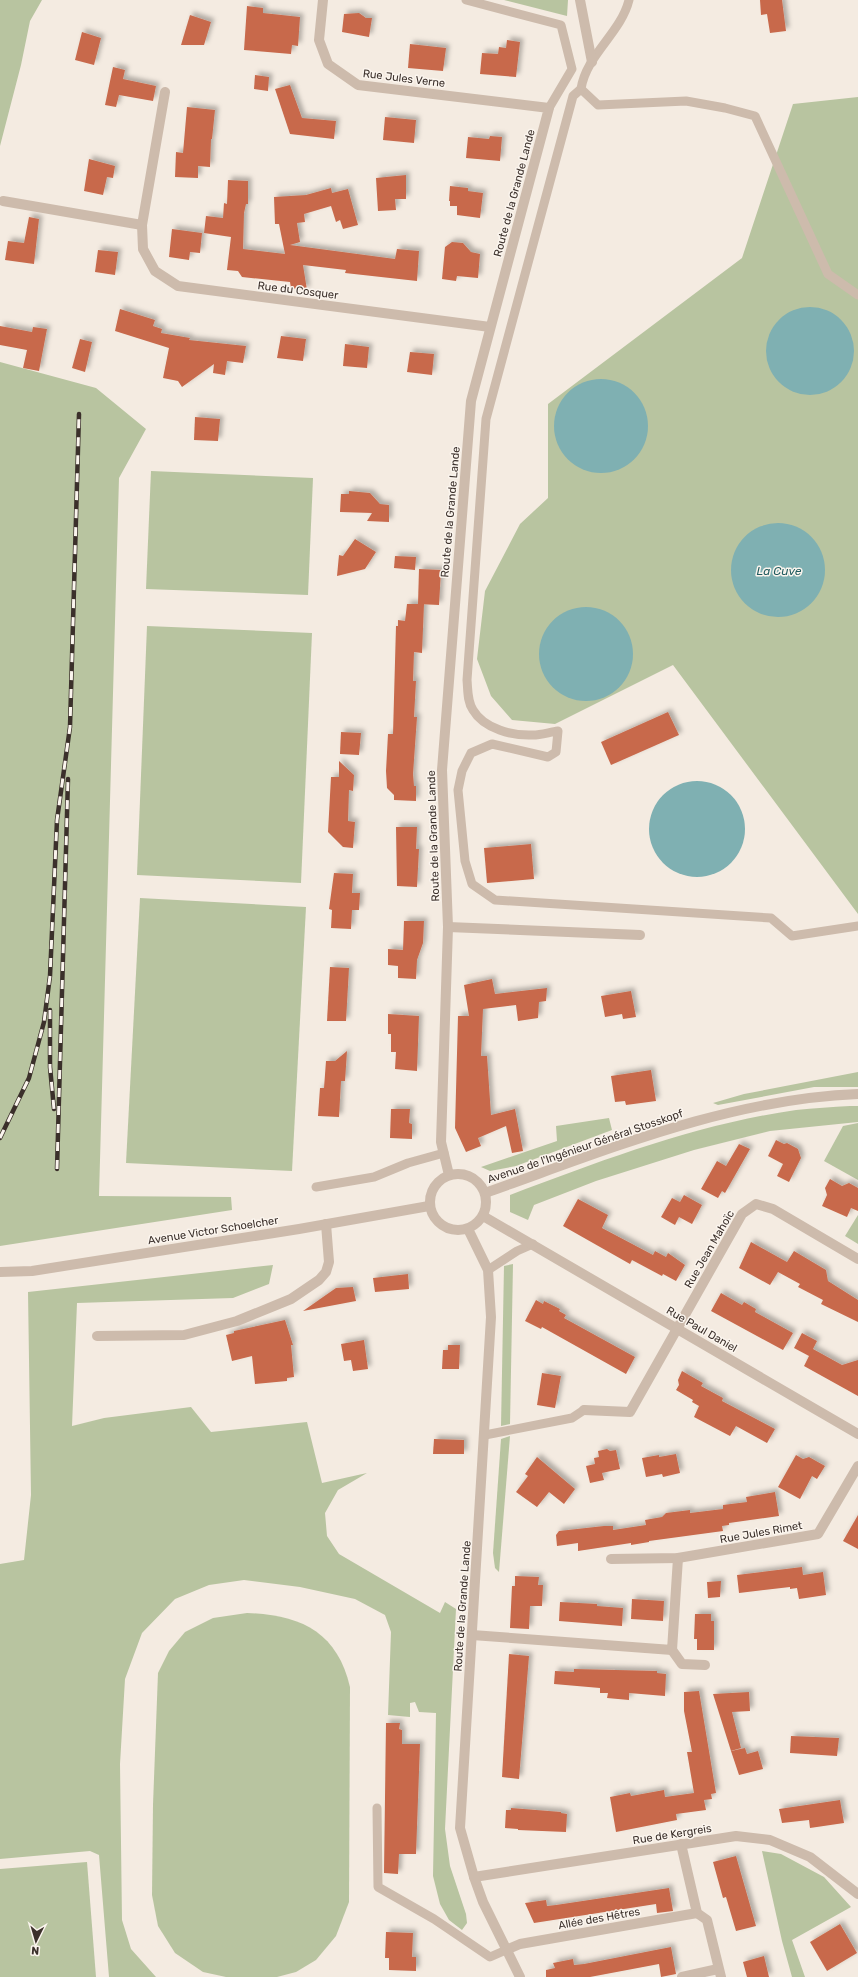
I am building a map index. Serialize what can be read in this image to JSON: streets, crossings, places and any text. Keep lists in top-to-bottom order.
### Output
{
  "streets": {
    "street": [
      "Rue Jules Verne",
      "Route de la Grande Lande",
      "Rue du Cosquer",
      "Avenue de l'Ingénieur Général Stosskopf",
      "Avenue Victor Schoelcher",
      "Rue Jean Mahoïc",
      "Rue Paul Daniel",
      "Rue Jules Rimet",
      "Rue de Kergreis",
      "Allée des Hêtres"
    ]
  },
  "crossings": [
    ["Rue Jules Verne", "Route de la Grande Lande"],
    ["Route de la Grande Lande", "Rue du Cosquer"],
    ["Route de la Grande Lande", "Avenue de l'Ingénieur Général Stosskopf"],
    ["Route de la Grande Lande", "Avenue Victor Schoelcher"],
    ["Route de la Grande Lande", "Rue Paul Daniel"],
    ["Route de la Grande Lande", "Rue de Kergreis"],
    ["Route de la Grande Lande", "Allée des Hêtres"],
    ["Avenue de l'Ingénieur Général Stosskopf", "Avenue Victor Schoelcher"],
    ["Avenue de l'Ingénieur Général Stosskopf", "Rue Paul Daniel"],
    ["Avenue Victor Schoelcher", "Rue Paul Daniel"],
    ["Rue Jean Mahoïc", "Rue Paul Daniel"]
  ],
  "water": ["La Cuve"],
  "north": "bottom"
}
